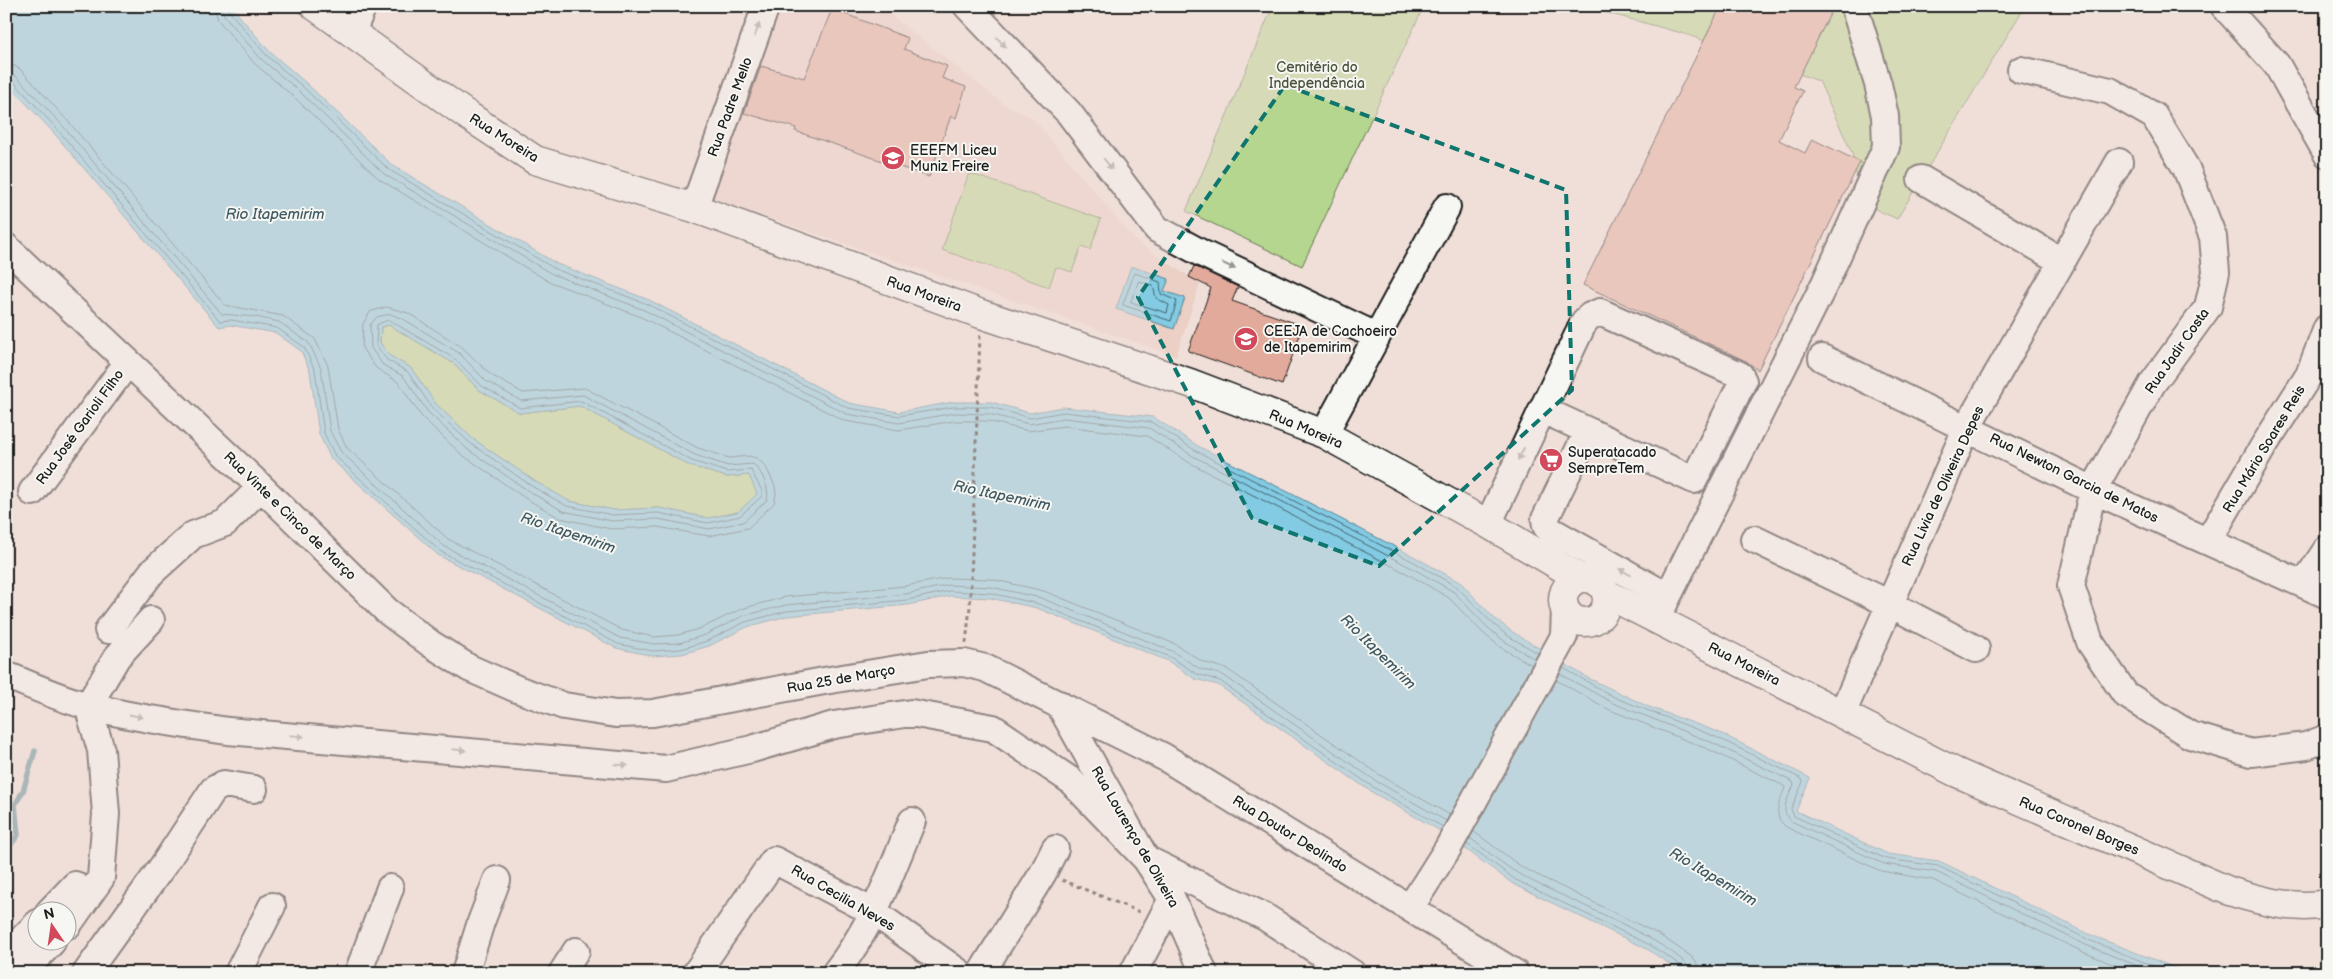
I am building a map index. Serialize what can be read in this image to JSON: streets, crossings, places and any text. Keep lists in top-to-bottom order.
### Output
{
  "streets": {
    "main road": ["Rua Moreira", "Rua Coronel Borges"],
    "street": [
      "Rua Padre Mello",
      "Rua Jadir Costa",
      "Rua José Garioli Filho",
      "Rua Mário Soares Reis",
      "Rua Newton Garcia de Matos",
      "Rua Livia de Oliveira Depes",
      "Rua Vinte e Cinco de Março",
      "Rua 25 de Março",
      "Rua Doutor Deolindo",
      "Rua Lourenço de Oliveira",
      "Rua Cecilia Neves"
    ]
  },
  "crossings": [
    ["Rua Padre Mello", "Rua Moreira"],
    ["Rua Moreira", "Rua Livia de Oliveira Depes"],
    ["Rua Moreira", "Rua Coronel Borges"],
    ["Rua Jadir Costa", "Rua Newton Garcia de Matos"],
    ["Rua José Garioli Filho", "Rua Vinte e Cinco de Março"],
    ["Rua Mário Soares Reis", "Rua Newton Garcia de Matos"],
    ["Rua Newton Garcia de Matos", "Rua Livia de Oliveira Depes"],
    ["Rua Livia de Oliveira Depes", "Rua Coronel Borges"],
    ["Rua Vinte e Cinco de Março", "Rua 25 de Março"],
    ["Rua 25 de Março", "Rua Doutor Deolindo"],
    ["Rua 25 de Março", "Rua Lourenço de Oliveira"],
    ["Rua Doutor Deolindo", "Rua Lourenço de Oliveira"]
  ],
  "one_way": ["Rua Padre Mello"],
  "water": ["Rio Itapemirim"],
  "parks": ["Cemitério do Independência"],
  "places": {
    "school or university": ["EEEFM Liceu Muniz Freire", "CEEJA de Cachoeiro de Itapemirim"],
    "supermarket": ["Superatacado SempreTem"]
  },
  "north": "top"
}
